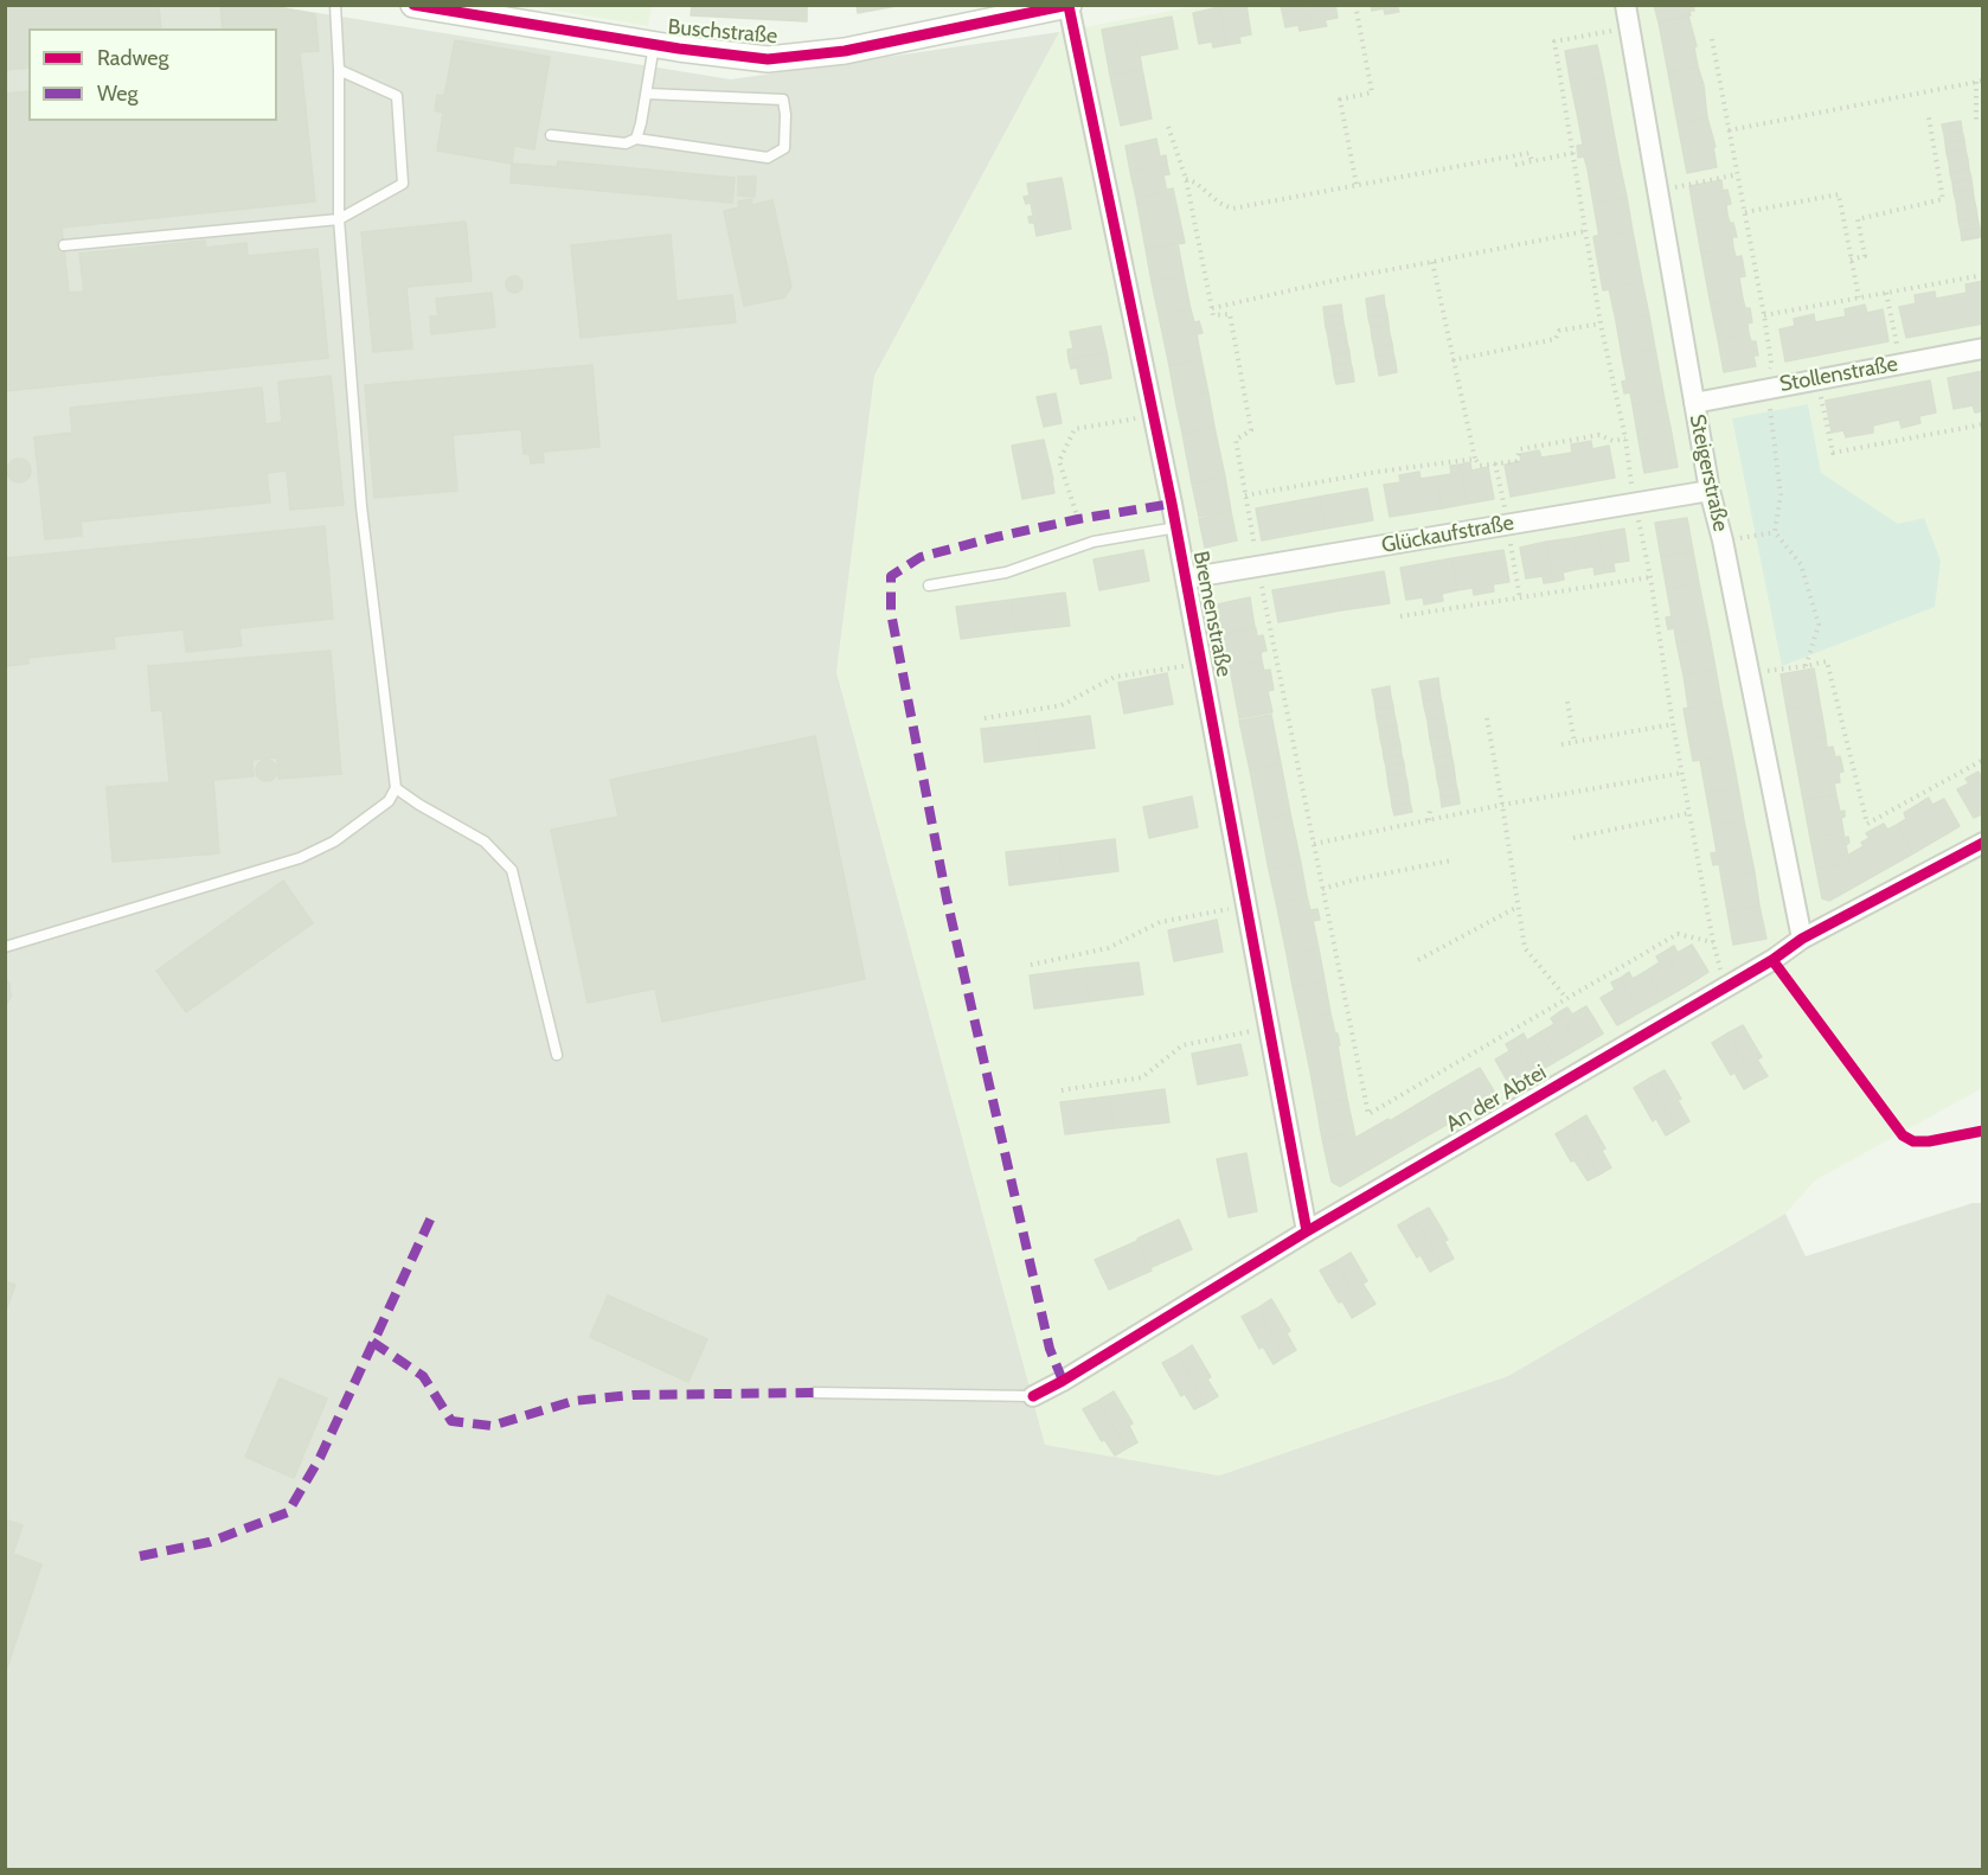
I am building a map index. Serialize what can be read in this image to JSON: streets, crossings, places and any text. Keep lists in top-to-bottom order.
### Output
{
  "streets": {
    "street": [
      "Buschstraße",
      "Stollenstraße",
      "Steigerstraße",
      "Glückaufstraße",
      "Bremenstraße",
      "An der Abtei"
    ]
  },
  "crossings": [
    ["Buschstraße", "Bremenstraße"],
    ["Stollenstraße", "Steigerstraße"],
    ["Steigerstraße", "Glückaufstraße"],
    ["Steigerstraße", "An der Abtei"],
    ["Glückaufstraße", "Bremenstraße"],
    ["Bremenstraße", "An der Abtei"]
  ],
  "legend": ["Radweg", "Weg"]
}
